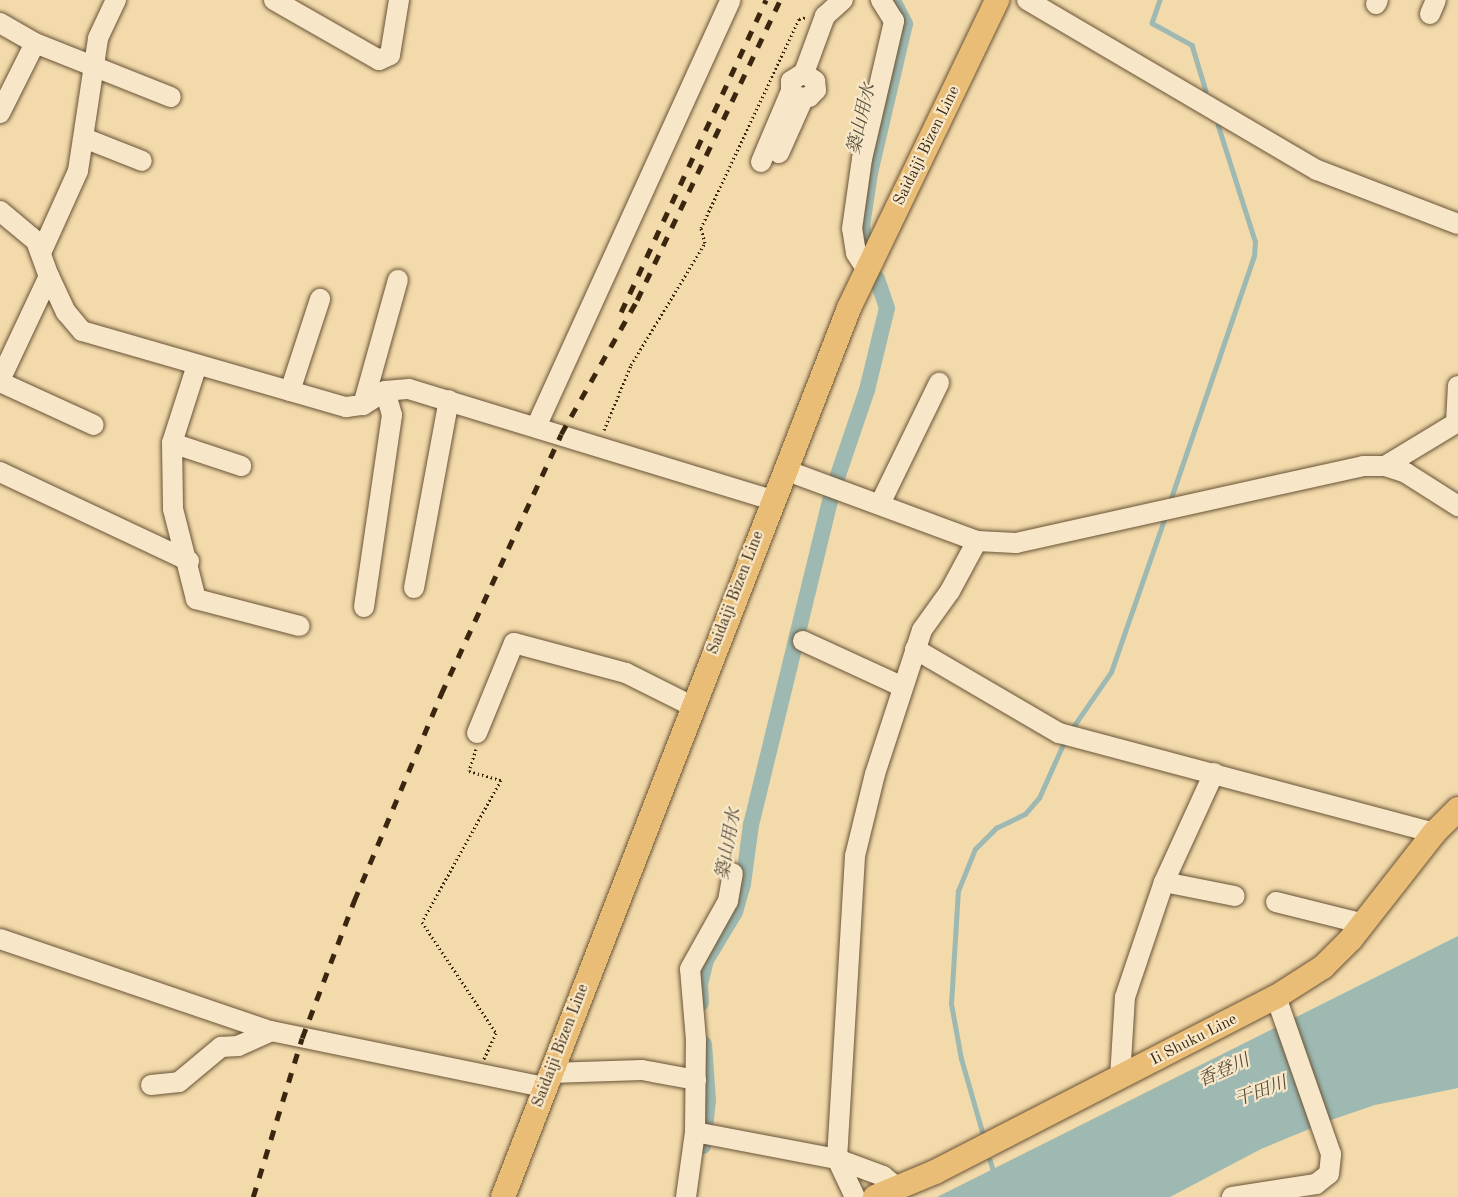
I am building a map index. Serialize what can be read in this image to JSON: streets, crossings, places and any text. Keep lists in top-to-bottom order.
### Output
{
  "streets": {
    "main road": ["Saidaiji Bizen Line", "Ii Shuku Line"]
  },
  "water": ["築山用水", "香登川", "干田川"]
}
